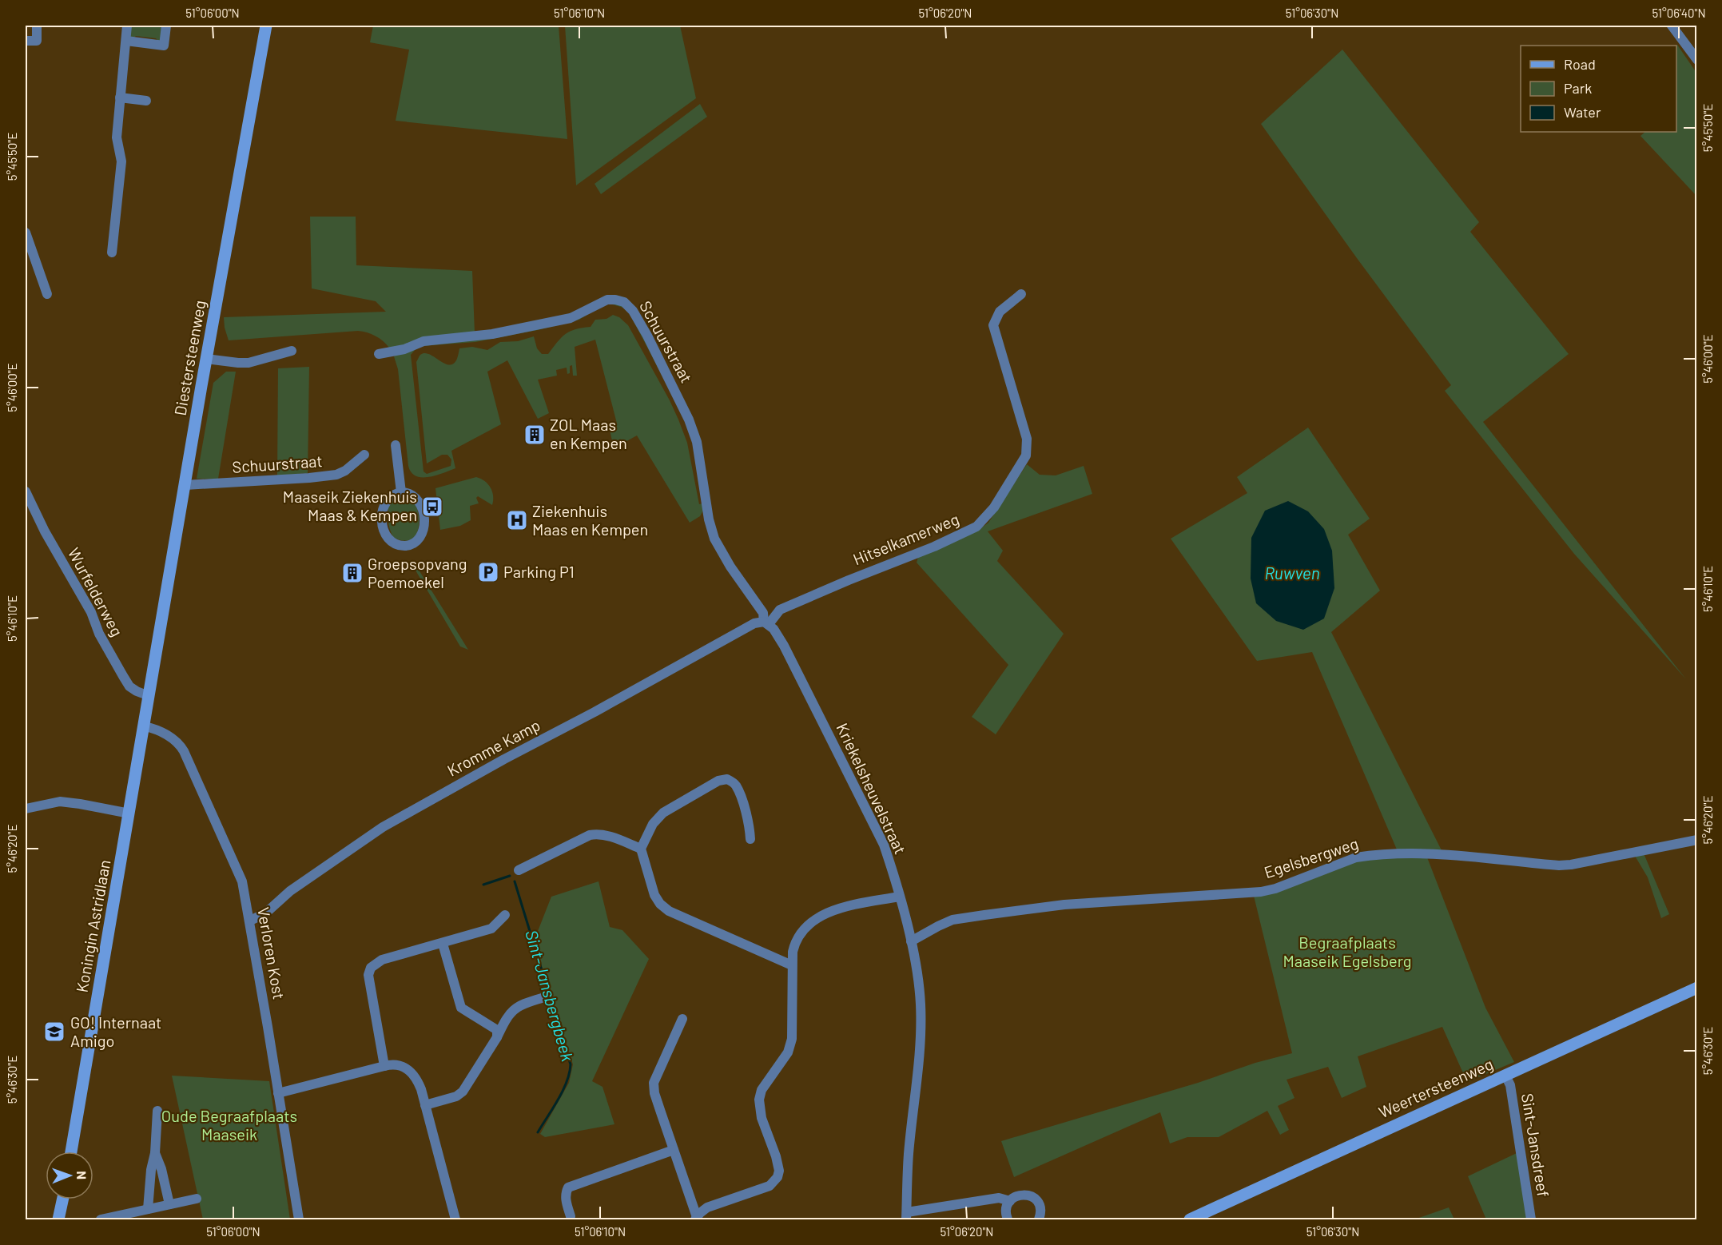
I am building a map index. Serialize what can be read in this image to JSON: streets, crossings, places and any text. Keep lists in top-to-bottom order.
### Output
{
  "streets": {
    "main road": ["Diestersteenweg", "Koningin Astridlaan", "Weertersteenweg"],
    "street": [
      "Schuurstraat",
      "Hitselkamerweg",
      "Wurfelderweg",
      "Kromme Kamp",
      "Kriekelsheuvelstraat",
      "Egelsbergweg",
      "Verloren Kost",
      "Sint-Jansdreef"
    ]
  },
  "crossings": [
    ["Schuurstraat", "Diestersteenweg"],
    ["Schuurstraat", "Hitselkamerweg"],
    ["Schuurstraat", "Kromme Kamp"],
    ["Schuurstraat", "Kriekelsheuvelstraat"],
    ["Diestersteenweg", "Wurfelderweg"],
    ["Diestersteenweg", "Koningin Astridlaan"],
    ["Hitselkamerweg", "Kromme Kamp"],
    ["Hitselkamerweg", "Kriekelsheuvelstraat"],
    ["Wurfelderweg", "Koningin Astridlaan"],
    ["Kromme Kamp", "Kriekelsheuvelstraat"],
    ["Kromme Kamp", "Verloren Kost"],
    ["Kriekelsheuvelstraat", "Egelsbergweg"],
    ["Koningin Astridlaan", "Verloren Kost"],
    ["Weertersteenweg", "Sint-Jansdreef"]
  ],
  "water": ["Ruwven", "Sint-Jansbergbeek"],
  "parks": ["Begraafplaats Maaseik Egelsberg", "Oude Begraafplaats Maaseik"],
  "places": {
    "building": ["ZOL Maas en Kempen", "Groepsopvang Poemoekel"],
    "bus stop": ["Maaseik Ziekenhuis Maas & Kempen"],
    "hospital": ["Ziekenhuis Maas en Kempen"],
    "parking": ["Parking P1"],
    "school or university": ["GO! Internaat Amigo"]
  },
  "legend": ["Road", "Park", "Water"],
  "north": "right",
  "coordinates": [
    "51°06'00\"N",
    "51°06'10\"N",
    "51°06'20\"N",
    "51°06'30\"N",
    "51°06'40\"N",
    "5°45'50\"E",
    "5°46'00\"E",
    "5°46'10\"E",
    "5°46'20\"E",
    "5°46'30\"E"
  ]
}
